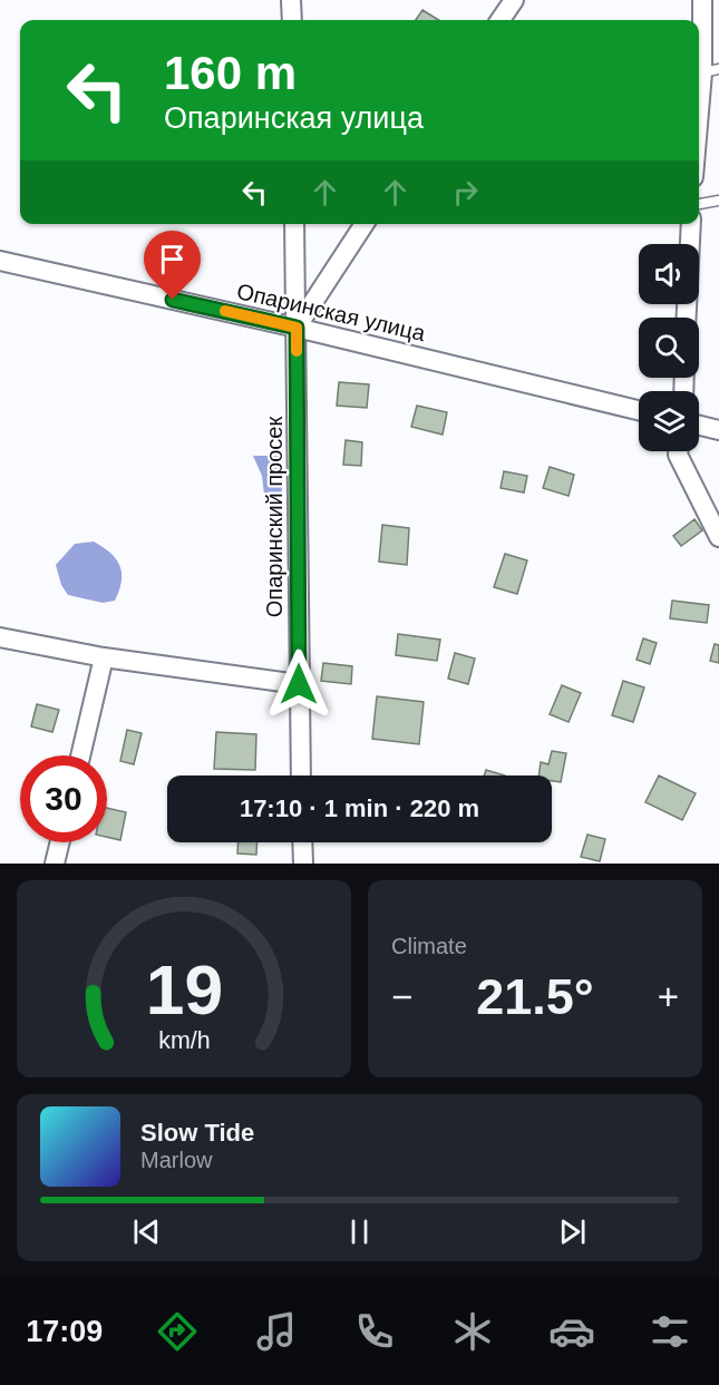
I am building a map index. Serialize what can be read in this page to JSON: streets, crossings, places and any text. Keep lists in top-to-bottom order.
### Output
{
  "streets": {
    "street": ["Опаринская улица", "Опаринский просек"]
  },
  "crossings": [
    ["Опаринская улица", "Опаринский просек"]
  ],
  "page": {
    "turn": ["160 m", "Опаринская улица"],
    "limit": "30",
    "trip": "17:10 · 1 min · 220 m",
    "tile": "Climate",
    "heat": ["−", "21.5°", "+"],
    "song": ["Slow Tide", "Marlow"],
    "tabs": "17:09",
    "gauge": ["19", "km/h"]
  }
}
